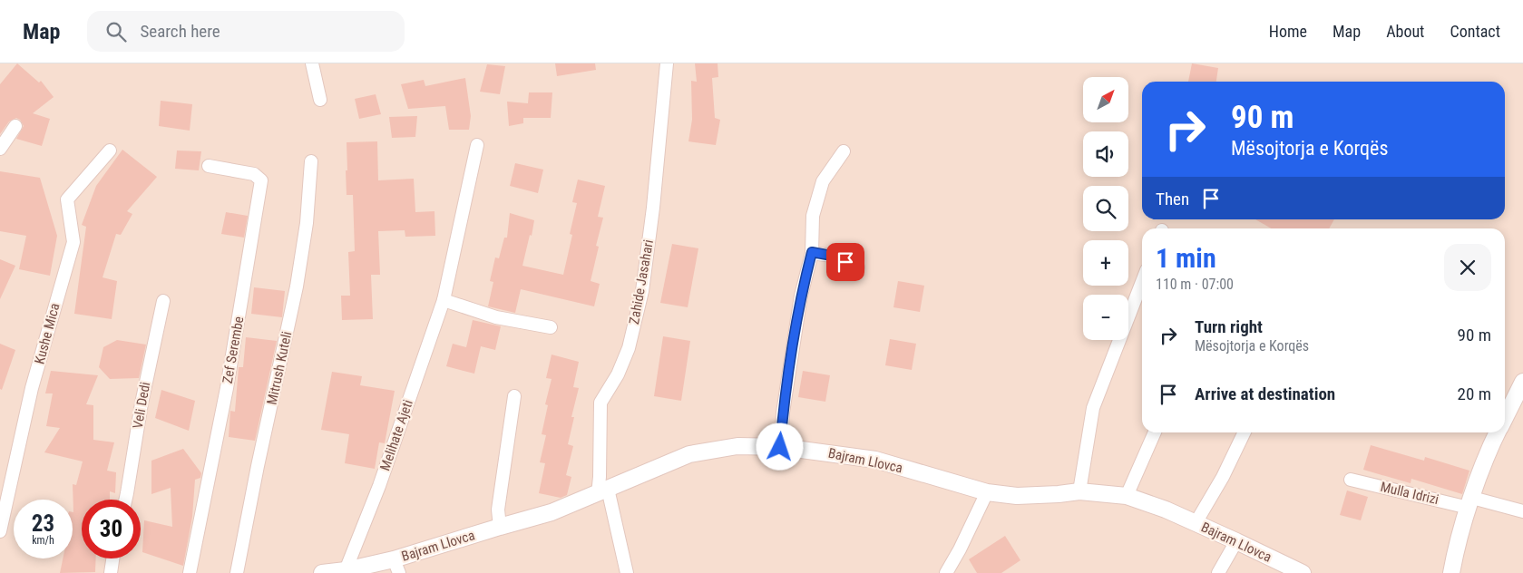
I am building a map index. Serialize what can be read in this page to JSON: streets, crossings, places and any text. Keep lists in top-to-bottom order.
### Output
{
  "streets": {
    "street": [
      "Zahide Jasahari",
      "Kushe Mica",
      "Zef Serembe",
      "Mitrush Kuteli",
      "Veli Dedi",
      "Melihate Ajeti",
      "Bajram Llovca",
      "Mulla Idrizi"
    ]
  },
  "crossings": [
    ["Zahide Jasahari", "Bajram Llovca"],
    ["Melihate Ajeti", "Bajram Llovca"]
  ],
  "north": "top right",
  "page": {
    "header": "Map",
    "search": "Search here",
    "nav": [
      "Home",
      "Map",
      "About",
      "Contact"
    ],
    "map_buttons": ["+", "−"],
    "turn": ["90 m", "Mësojtorja e Korqës"],
    "then": "Then",
    "heading": ["1 min", "110 m · 07:00"],
    "list": [
      {
        "name": "Turn right",
        "note": "Mësojtorja e Korqës",
        "value": "90 m"
      },
      {
        "name": "Arrive at destination",
        "value": "20 m"
      }
    ],
    "speed": "23 km/h",
    "limit": "30"
  }
}
